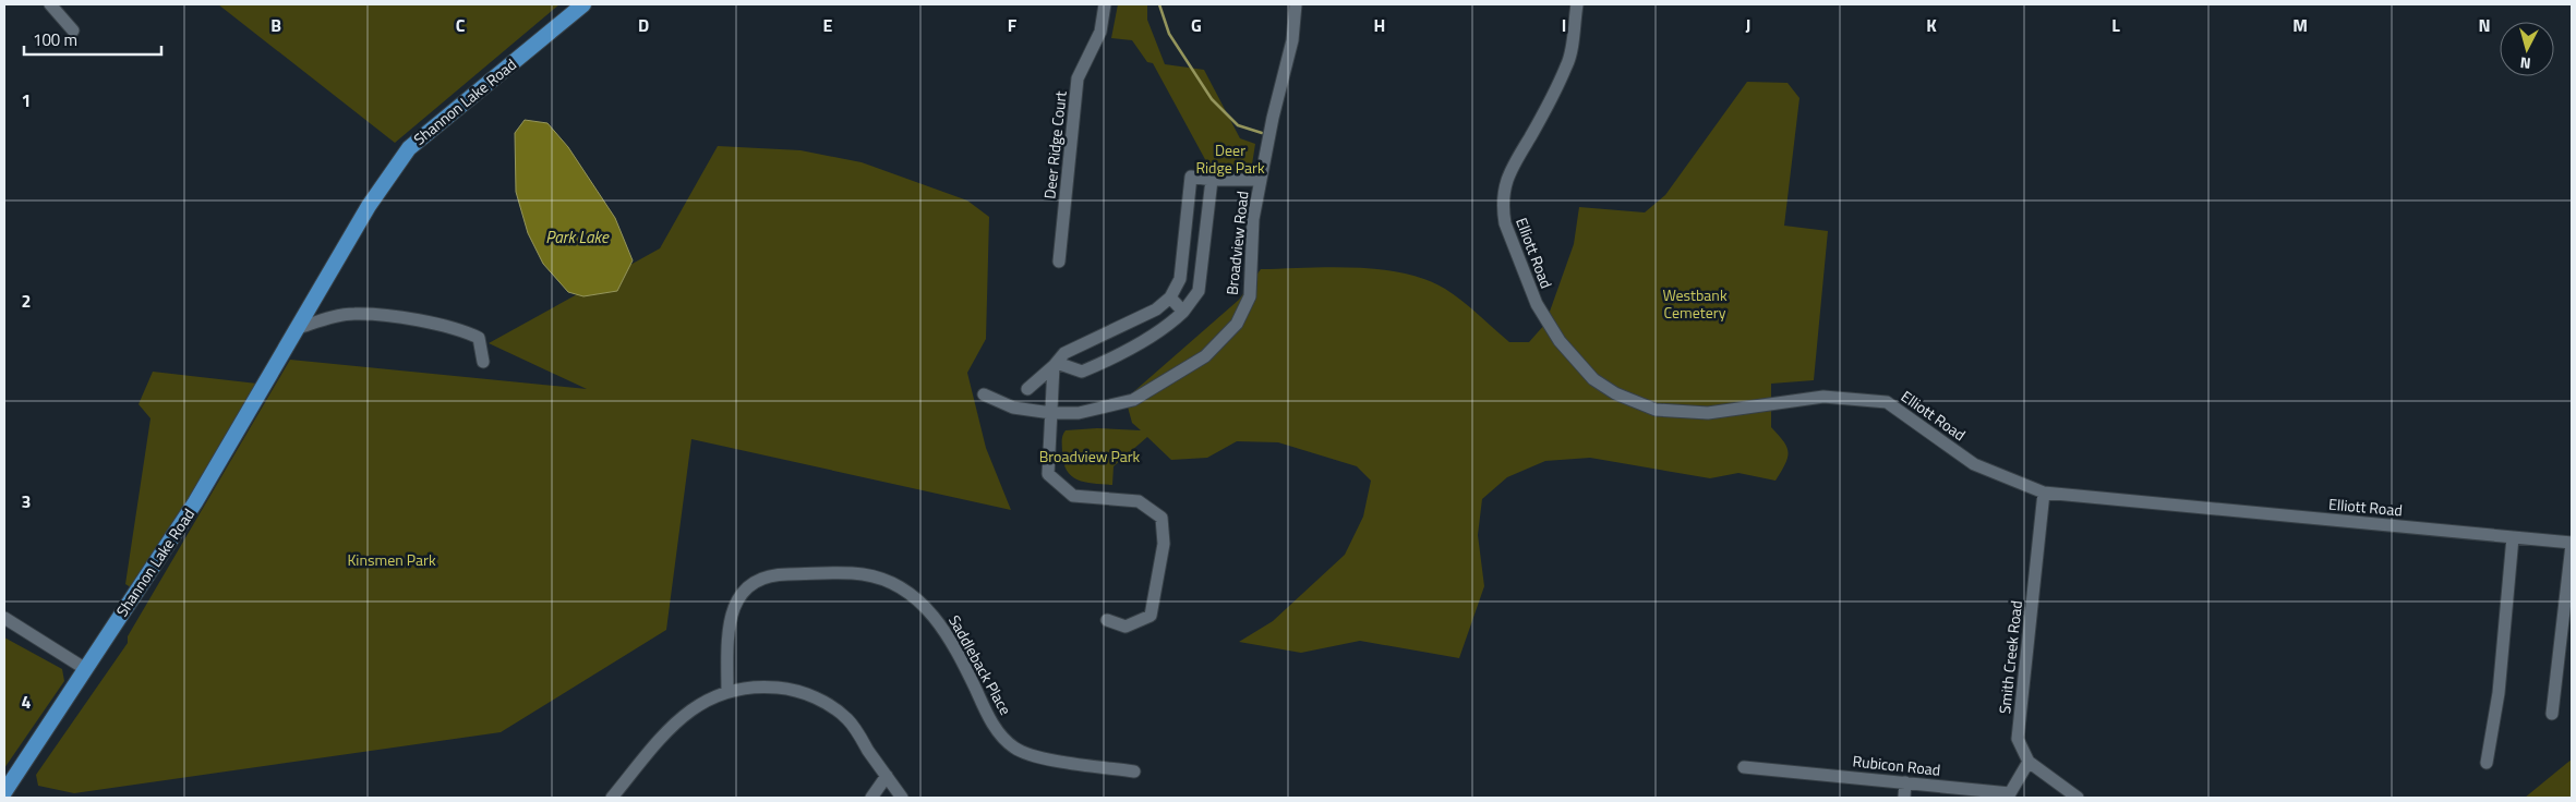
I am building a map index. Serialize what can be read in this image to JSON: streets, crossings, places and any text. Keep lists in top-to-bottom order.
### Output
{
  "streets": {
    "main road": ["Shannon Lake Road"],
    "street": [
      "Deer Ridge Court",
      "Broadview Road",
      "Elliott Road",
      "Smith Creek Road",
      "Saddleback Place",
      "Rubicon Road"
    ]
  },
  "crossings": [
    ["Elliott Road", "Smith Creek Road"],
    ["Smith Creek Road", "Rubicon Road"]
  ],
  "water": ["Park Lake"],
  "parks": [
    "Deer Ridge Park",
    "Westbank Cemetery",
    "Broadview Park",
    "Kinsmen Park"
  ],
  "scale_bar": "100 m",
  "north": "bottom",
  "grid": {
    "columns": [
      "B",
      "C",
      "D",
      "E",
      "F",
      "G",
      "H",
      "I",
      "J",
      "K",
      "L",
      "M",
      "N"
    ],
    "rows": [
      "1",
      "2",
      "3",
      "4"
    ]
  }
}
